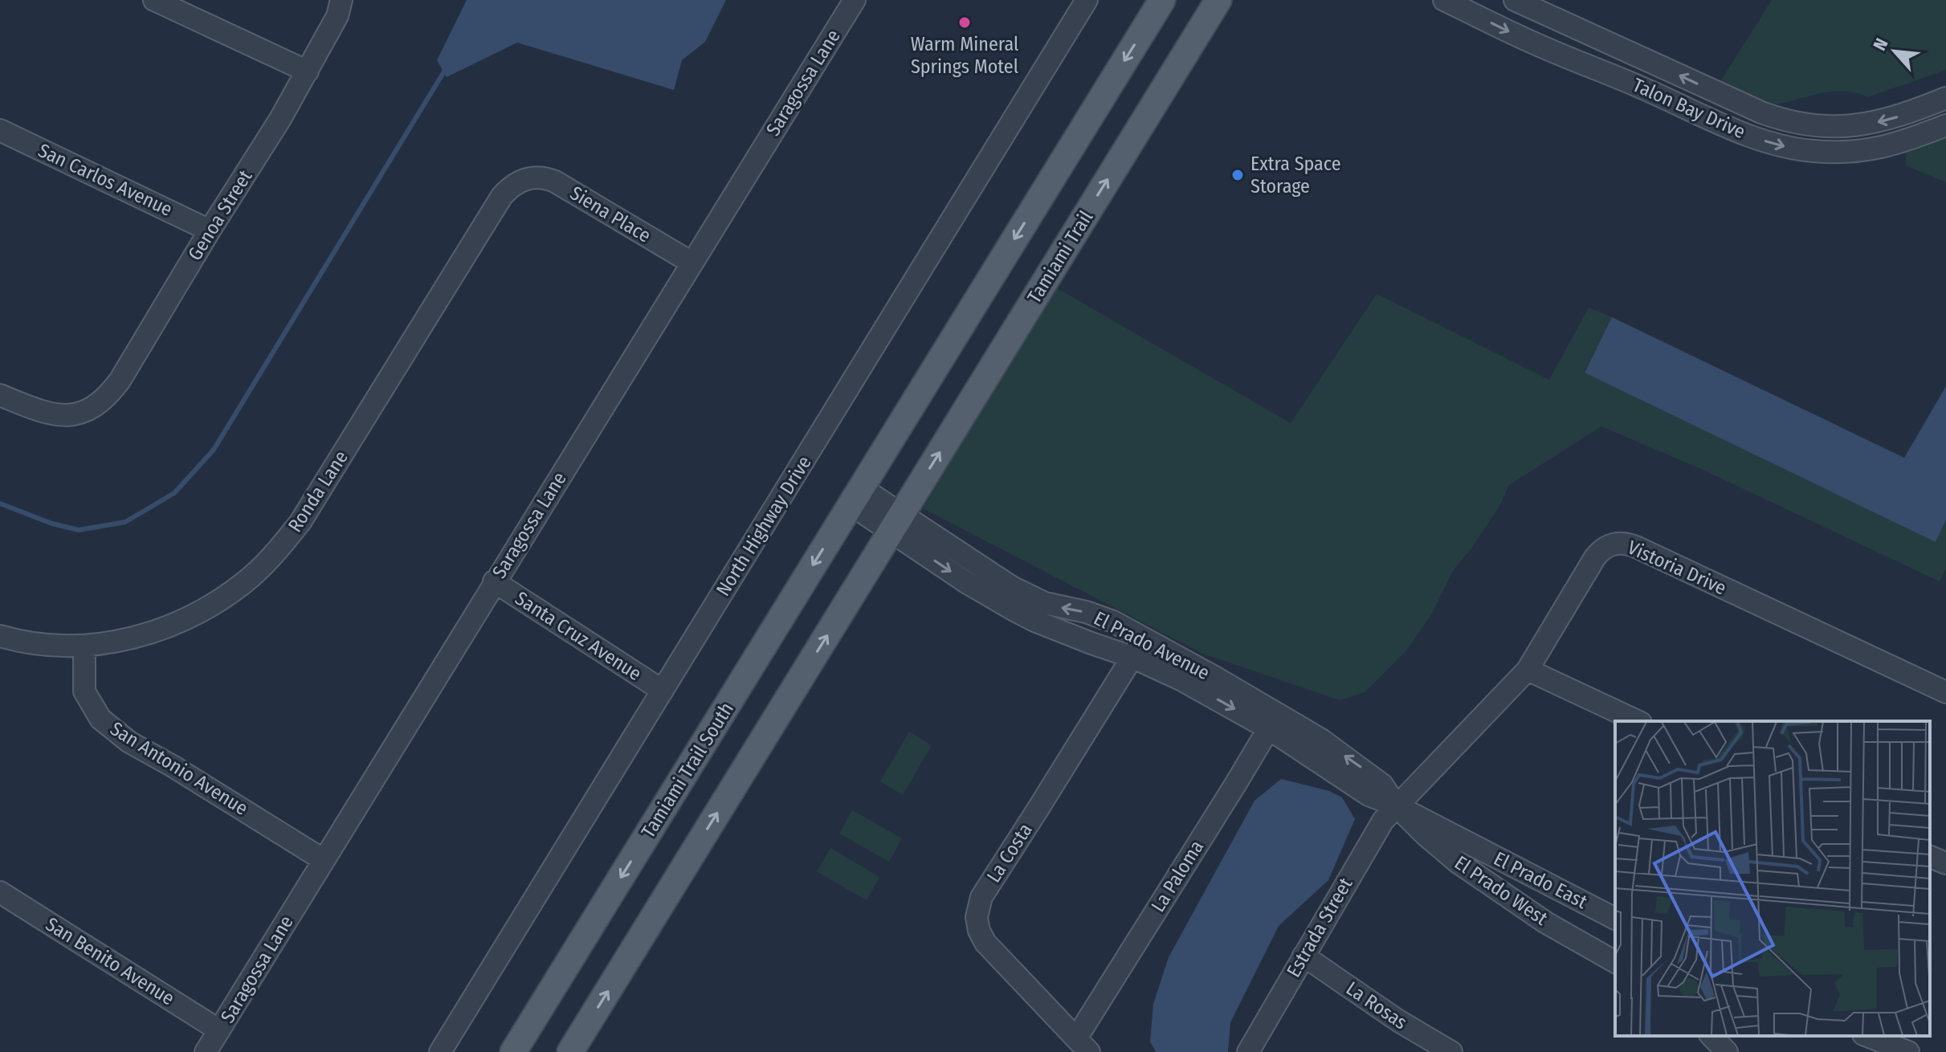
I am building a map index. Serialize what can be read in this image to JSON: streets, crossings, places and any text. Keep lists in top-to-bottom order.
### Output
{
  "streets": {
    "main road": ["Tamiami Trail", "Tamiami Trail South"],
    "street": [
      "Saragossa Lane",
      "Talon Bay Drive",
      "San Carlos Avenue",
      "Siena Place",
      "Genoa Street",
      "Ronda Lane",
      "North Highway Drive",
      "Vistoria Drive",
      "Santa Cruz Avenue",
      "El Prado Avenue",
      "San Antonio Avenue",
      "La Costa",
      "La Paloma",
      "El Prado East",
      "El Prado West",
      "Estrada Street",
      "San Benito Avenue",
      "La Rosas"
    ]
  },
  "crossings": [
    ["Saragossa Lane", "Siena Place"],
    ["Saragossa Lane", "Santa Cruz Avenue"],
    ["Saragossa Lane", "San Antonio Avenue"],
    ["Saragossa Lane", "San Benito Avenue"],
    ["San Carlos Avenue", "Genoa Street"],
    ["Siena Place", "Ronda Lane"],
    ["Ronda Lane", "San Antonio Avenue"],
    ["North Highway Drive", "Santa Cruz Avenue"],
    ["Vistoria Drive", "El Prado Avenue"],
    ["Vistoria Drive", "El Prado East"],
    ["Vistoria Drive", "El Prado West"],
    ["Vistoria Drive", "Estrada Street"],
    ["El Prado Avenue", "La Costa"],
    ["El Prado Avenue", "La Paloma"],
    ["El Prado Avenue", "El Prado East"],
    ["El Prado Avenue", "El Prado West"],
    ["El Prado Avenue", "Estrada Street"],
    ["La Costa", "La Paloma"],
    ["El Prado East", "El Prado West"],
    ["El Prado East", "Estrada Street"],
    ["El Prado West", "Estrada Street"],
    ["Estrada Street", "La Rosas"]
  ],
  "places": ["Warm Mineral Springs Motel", "Extra Space Storage"],
  "north": "top left"
}
